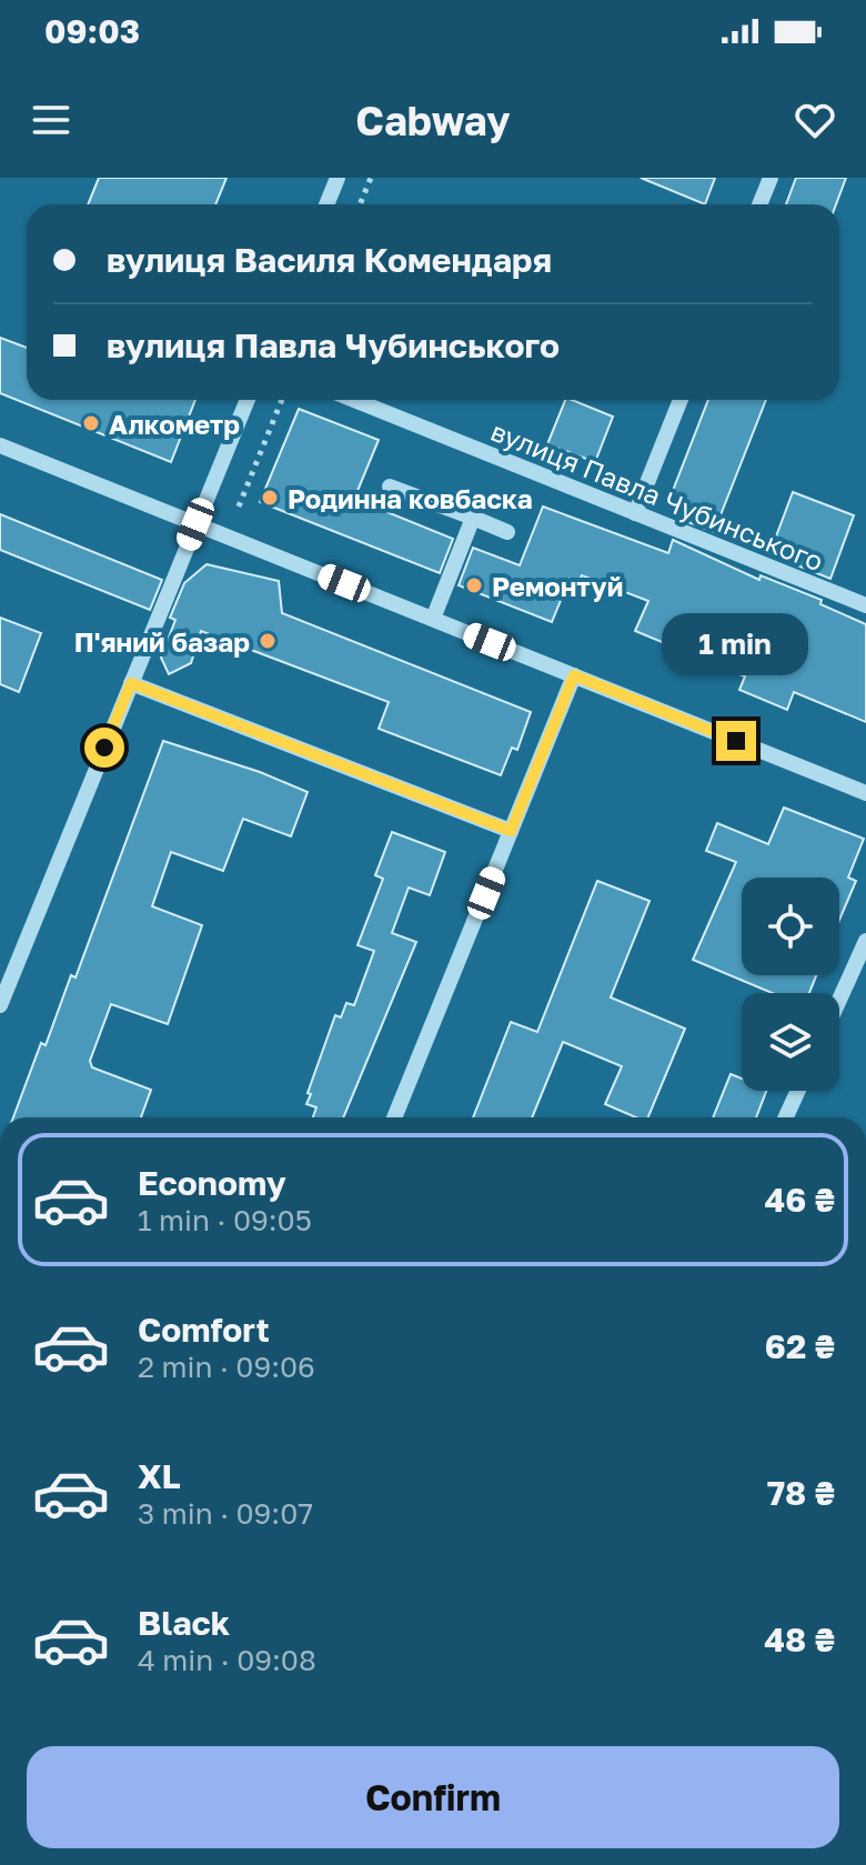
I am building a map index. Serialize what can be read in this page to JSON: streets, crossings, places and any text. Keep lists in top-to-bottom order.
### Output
{
  "streets": {
    "street": ["вулиця Павла Чубинського"]
  },
  "places": [
    "Алкометр",
    "Родинна ковбаска",
    "Ремонтуй",
    "П'яний базар"
  ],
  "page": {
    "status": "09:03",
    "header": "Cabway",
    "banner": ["вулиця Василя Комендаря", "вулиця Павла Чубинського"],
    "bubble": "1 min",
    "list": [
      {
        "name": "Economy",
        "note": "1 min · 09:05",
        "value": "46 ₴"
      },
      {
        "name": "Comfort",
        "note": "2 min · 09:06",
        "value": "62 ₴"
      },
      {
        "name": "XL",
        "note": "3 min · 09:07",
        "value": "78 ₴"
      },
      {
        "name": "Black",
        "note": "4 min · 09:08",
        "value": "48 ₴"
      }
    ],
    "buttons": "Confirm"
  }
}
